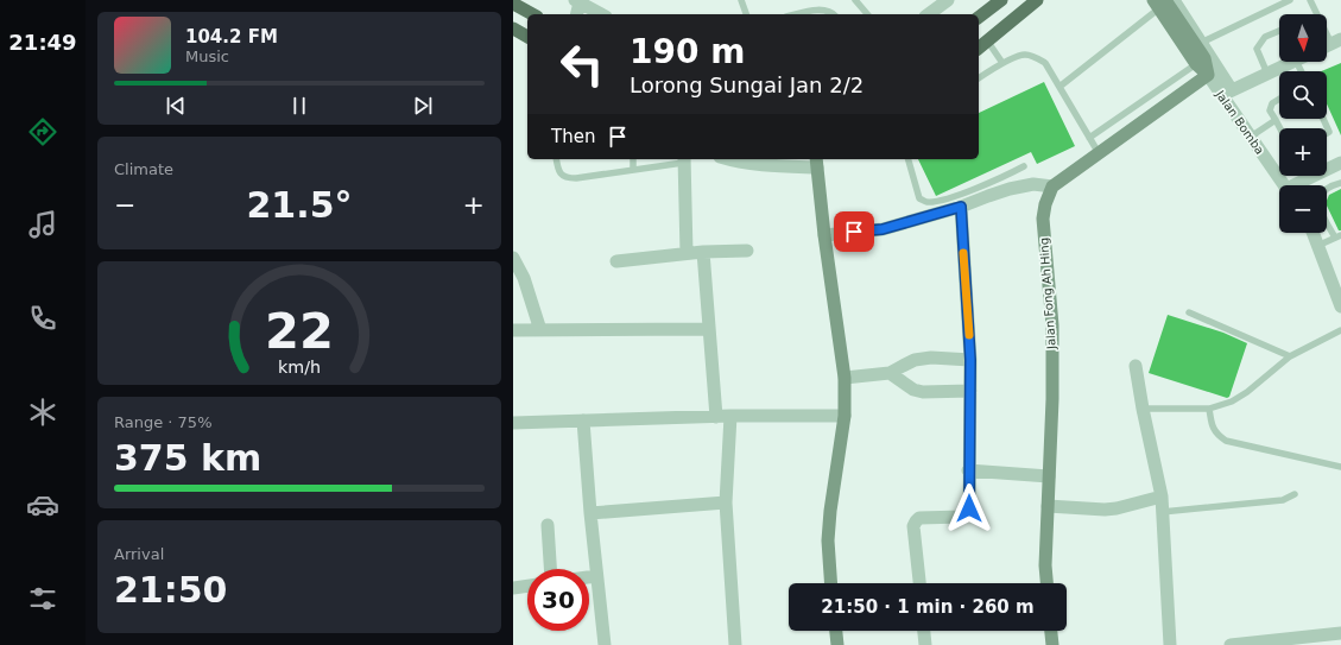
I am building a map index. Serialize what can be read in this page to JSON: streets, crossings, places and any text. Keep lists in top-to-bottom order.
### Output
{
  "streets": {
    "main road": ["Jalan Bomba", "Jalan Fong Ah Hing"]
  },
  "north": "bottom",
  "page": {
    "tabs": "21:49",
    "map_buttons": ["+", "−"],
    "turn": ["190 m", "Lorong Sungai Jan 2/2"],
    "song": ["104.2 FM", "Music"],
    "then": "Then",
    "tile": [
      "Climate",
      ["Range · 75%", "375 km"],
      ["Arrival", "21:50"]
    ],
    "heat": ["−", "21.5°", "+"],
    "limit": "30",
    "trip": "21:50 · 1 min · 260 m",
    "gauge": ["22", "km/h"]
  }
}
